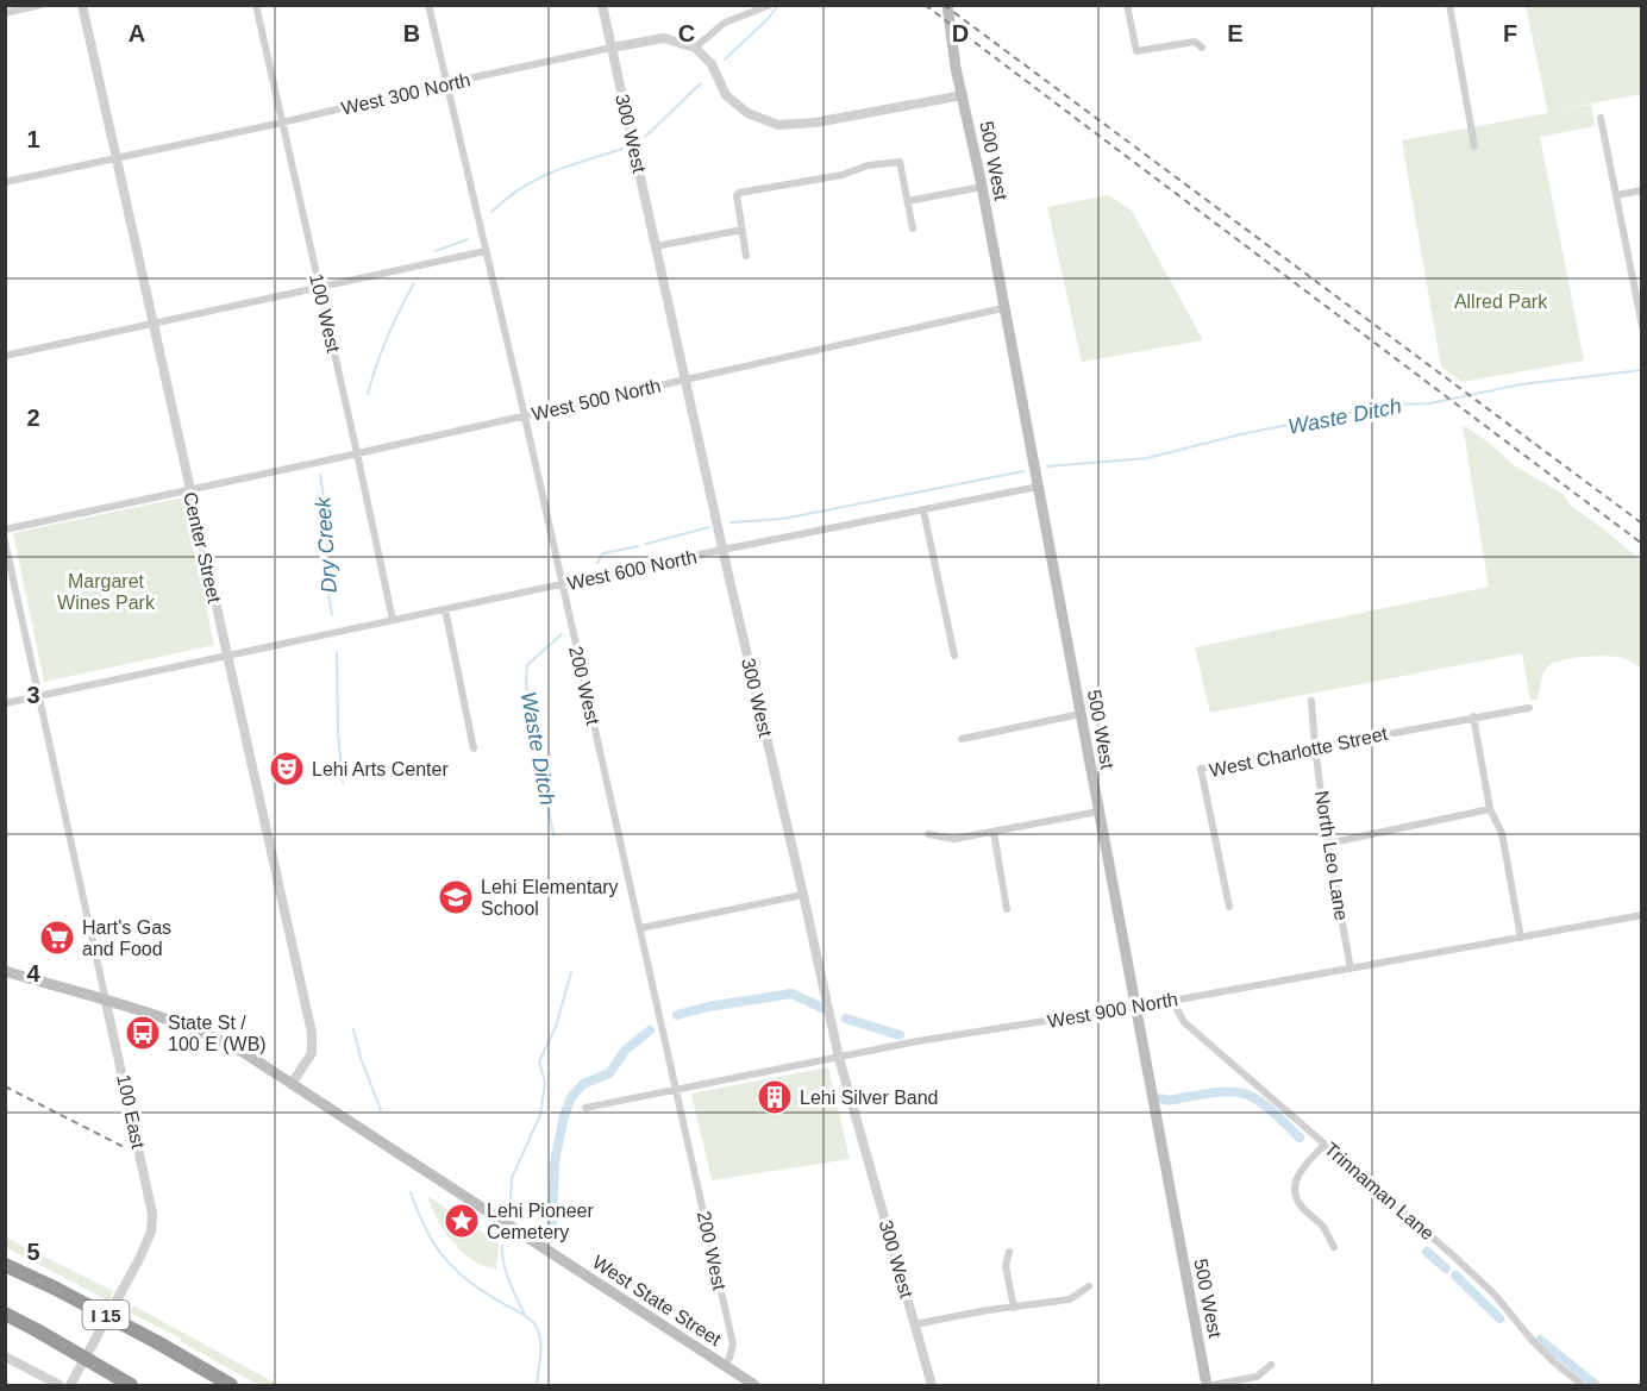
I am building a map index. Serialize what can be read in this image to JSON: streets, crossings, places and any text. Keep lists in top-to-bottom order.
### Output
{
  "streets": {
    "highway": ["I 15"],
    "main road": ["500 West", "West State Street"],
    "street": [
      "West 300 North",
      "300 West",
      "100 West",
      "West 500 North",
      "Center Street",
      "West 600 North",
      "200 West",
      "West Charlotte Street",
      "North Leo Lane",
      "West 900 North",
      "100 East",
      "Trinnaman Lane"
    ]
  },
  "crossings": [
    ["West 300 North", "300 West"],
    ["West 300 North", "100 West"],
    ["West 300 North", "Center Street"],
    ["West 300 North", "200 West"],
    ["300 West", "West 500 North"],
    ["300 West", "West 600 North"],
    ["300 West", "West 900 North"],
    ["500 West", "West 500 North"],
    ["500 West", "West 600 North"],
    ["500 West", "West 900 North"],
    ["100 West", "West 500 North"],
    ["100 West", "West 600 North"],
    ["West 500 North", "Center Street"],
    ["West 500 North", "200 West"],
    ["Center Street", "West 600 North"],
    ["Center Street", "West State Street"],
    ["West 600 North", "200 West"],
    ["West 600 North", "100 East"],
    ["200 West", "West 900 North"],
    ["200 West", "West State Street"],
    ["West Charlotte Street", "North Leo Lane"],
    ["North Leo Lane", "West 900 North"],
    ["West 900 North", "Trinnaman Lane"],
    ["100 East", "West State Street"]
  ],
  "water": ["Waste Ditch", "Dry Creek"],
  "parks": ["Allred Park", "Margaret Wines Park"],
  "places": {
    "theatre": ["Lehi Arts Center"],
    "school or university": ["Lehi Elementary School"],
    "supermarket": ["Hart's Gas and Food"],
    "bus stop": ["State St / 100 E (WB)"],
    "building": ["Lehi Silver Band"],
    "place": ["Lehi Pioneer Cemetery"]
  },
  "grid": {
    "columns": [
      "A",
      "B",
      "C",
      "D",
      "E",
      "F"
    ],
    "rows": [
      "1",
      "2",
      "3",
      "4",
      "5"
    ]
  }
}
